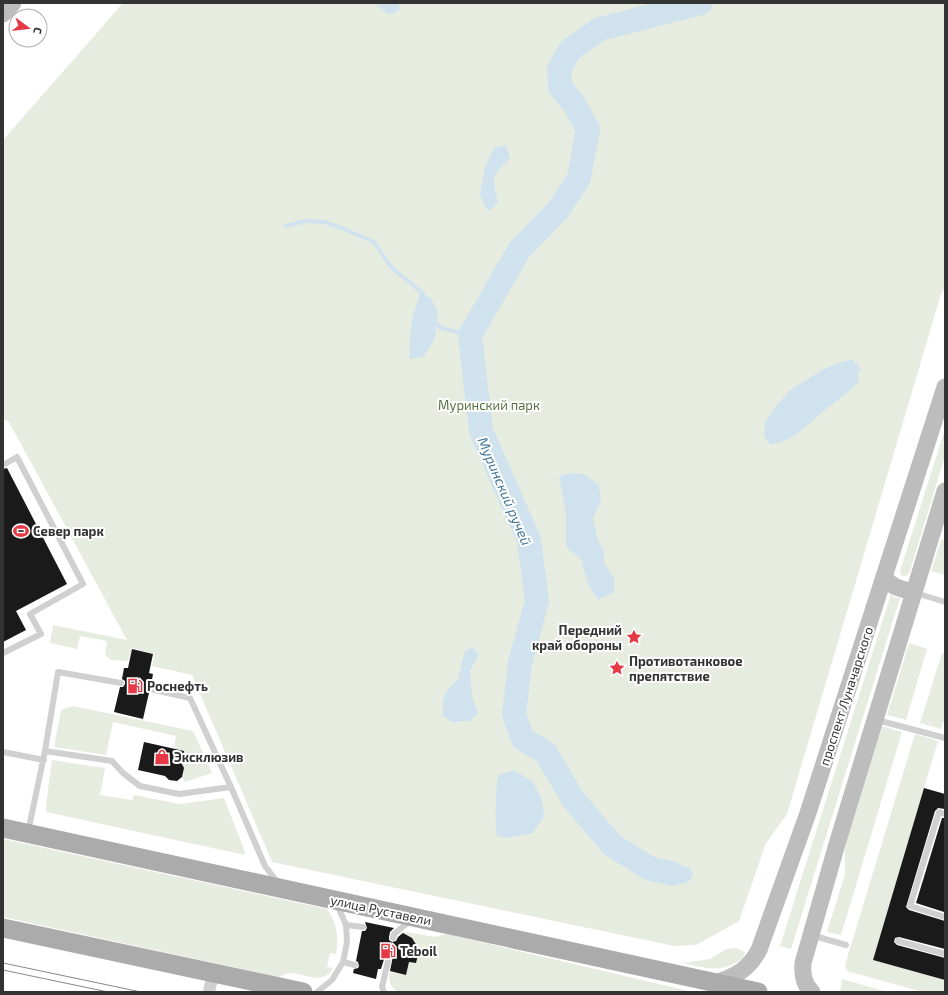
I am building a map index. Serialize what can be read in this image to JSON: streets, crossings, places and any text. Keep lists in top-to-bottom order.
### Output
{
  "streets": {
    "main road": ["проспект Луначарского", "улица Руставели"]
  },
  "crossings": [
    ["проспект Луначарского", "улица Руставели"]
  ],
  "water": ["Муринский ручей"],
  "parks": ["Муринский парк"],
  "places": {
    "sports": ["Север парк"],
    "place": ["Передний край обороны", "Противотанковое препятствие"],
    "fuel station": ["Роснефть", "Teboil"],
    "shop": ["Эксклюзив"]
  },
  "north": "right"
}
